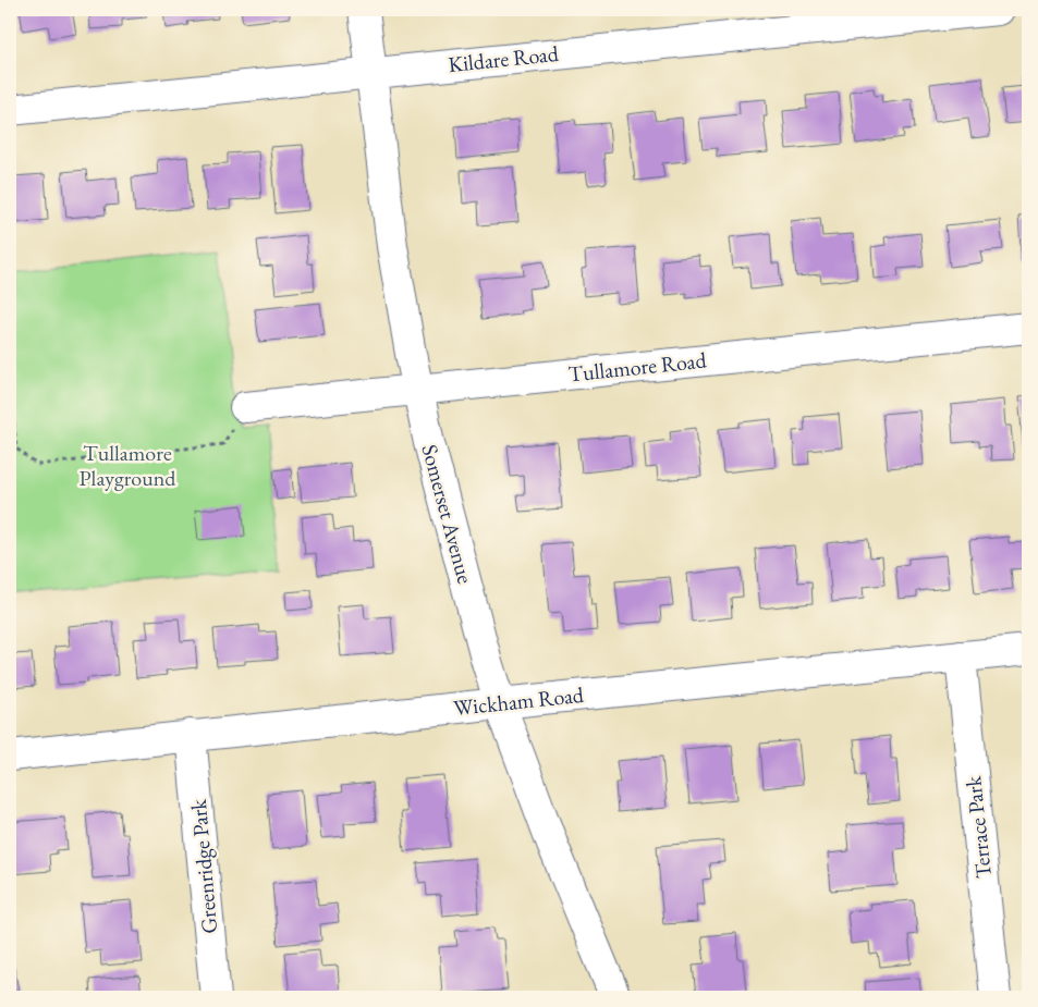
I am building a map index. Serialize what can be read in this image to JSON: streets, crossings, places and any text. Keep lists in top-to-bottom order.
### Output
{
  "streets": {
    "street": [
      "Kildare Road",
      "Tullamore Road",
      "Somerset Avenue",
      "Wickham Road",
      "Terrace Park",
      "Greenridge Park"
    ]
  },
  "crossings": [
    ["Kildare Road", "Somerset Avenue"],
    ["Tullamore Road", "Somerset Avenue"],
    ["Somerset Avenue", "Wickham Road"],
    ["Wickham Road", "Terrace Park"],
    ["Wickham Road", "Greenridge Park"]
  ],
  "parks": ["Tullamore Playground"]
}
